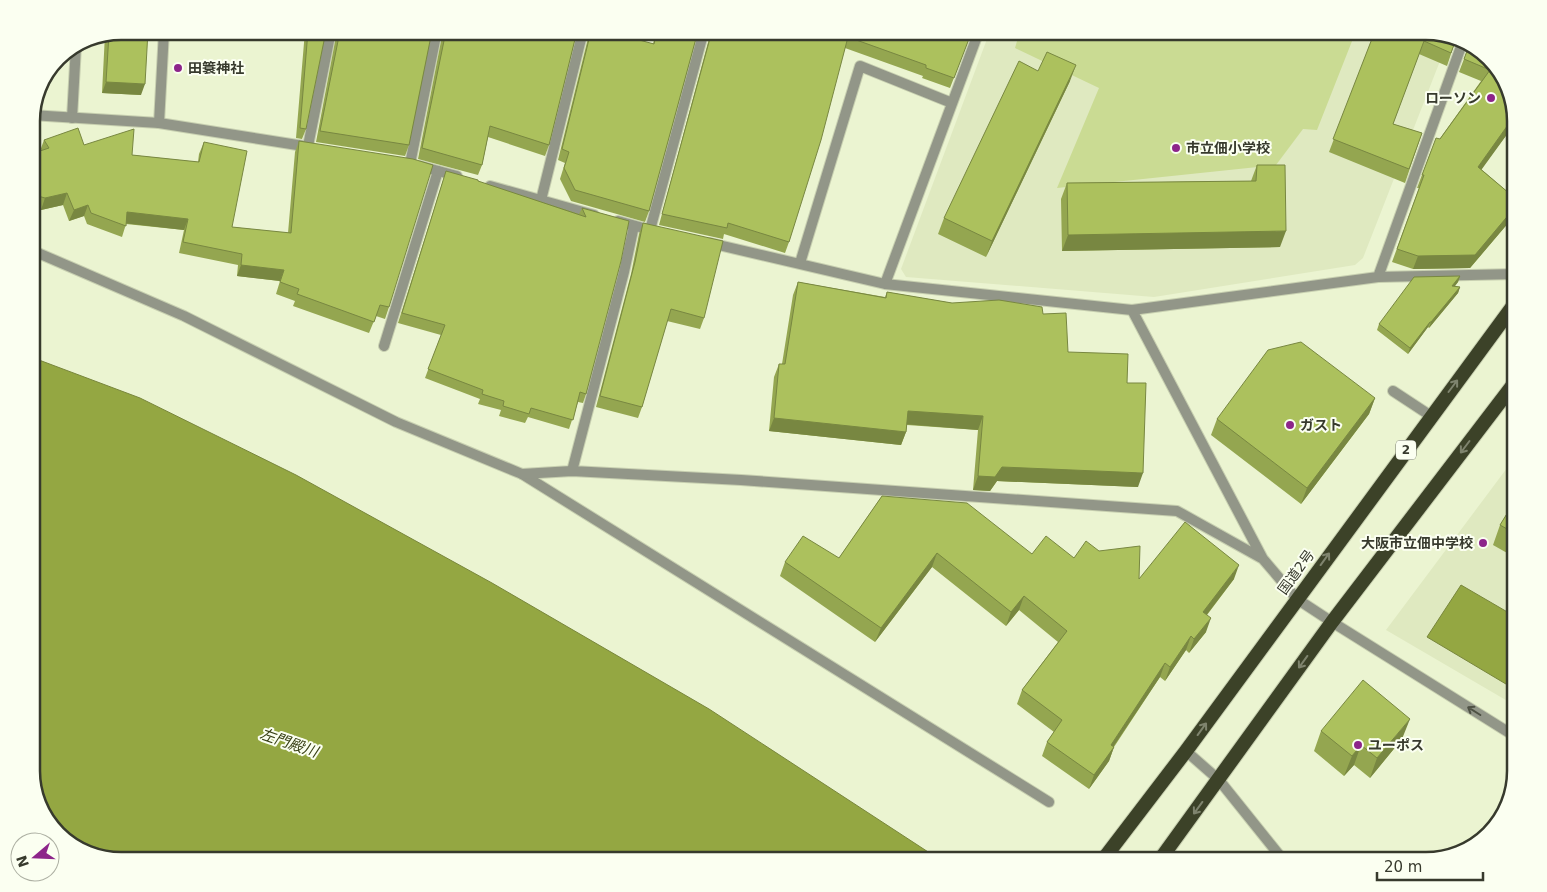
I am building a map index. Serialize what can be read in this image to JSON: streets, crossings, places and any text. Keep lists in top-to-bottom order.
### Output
{
  "streets": {
    "highway": ["2", "国道2号"]
  },
  "water": ["左門殿川"],
  "places": [
    "田簑神社",
    "ローソン",
    "市立佃小学校",
    "ガスト",
    "大阪市立佃中学校",
    "ユーポス"
  ],
  "scale_bar": "20 m",
  "north": "left"
}
